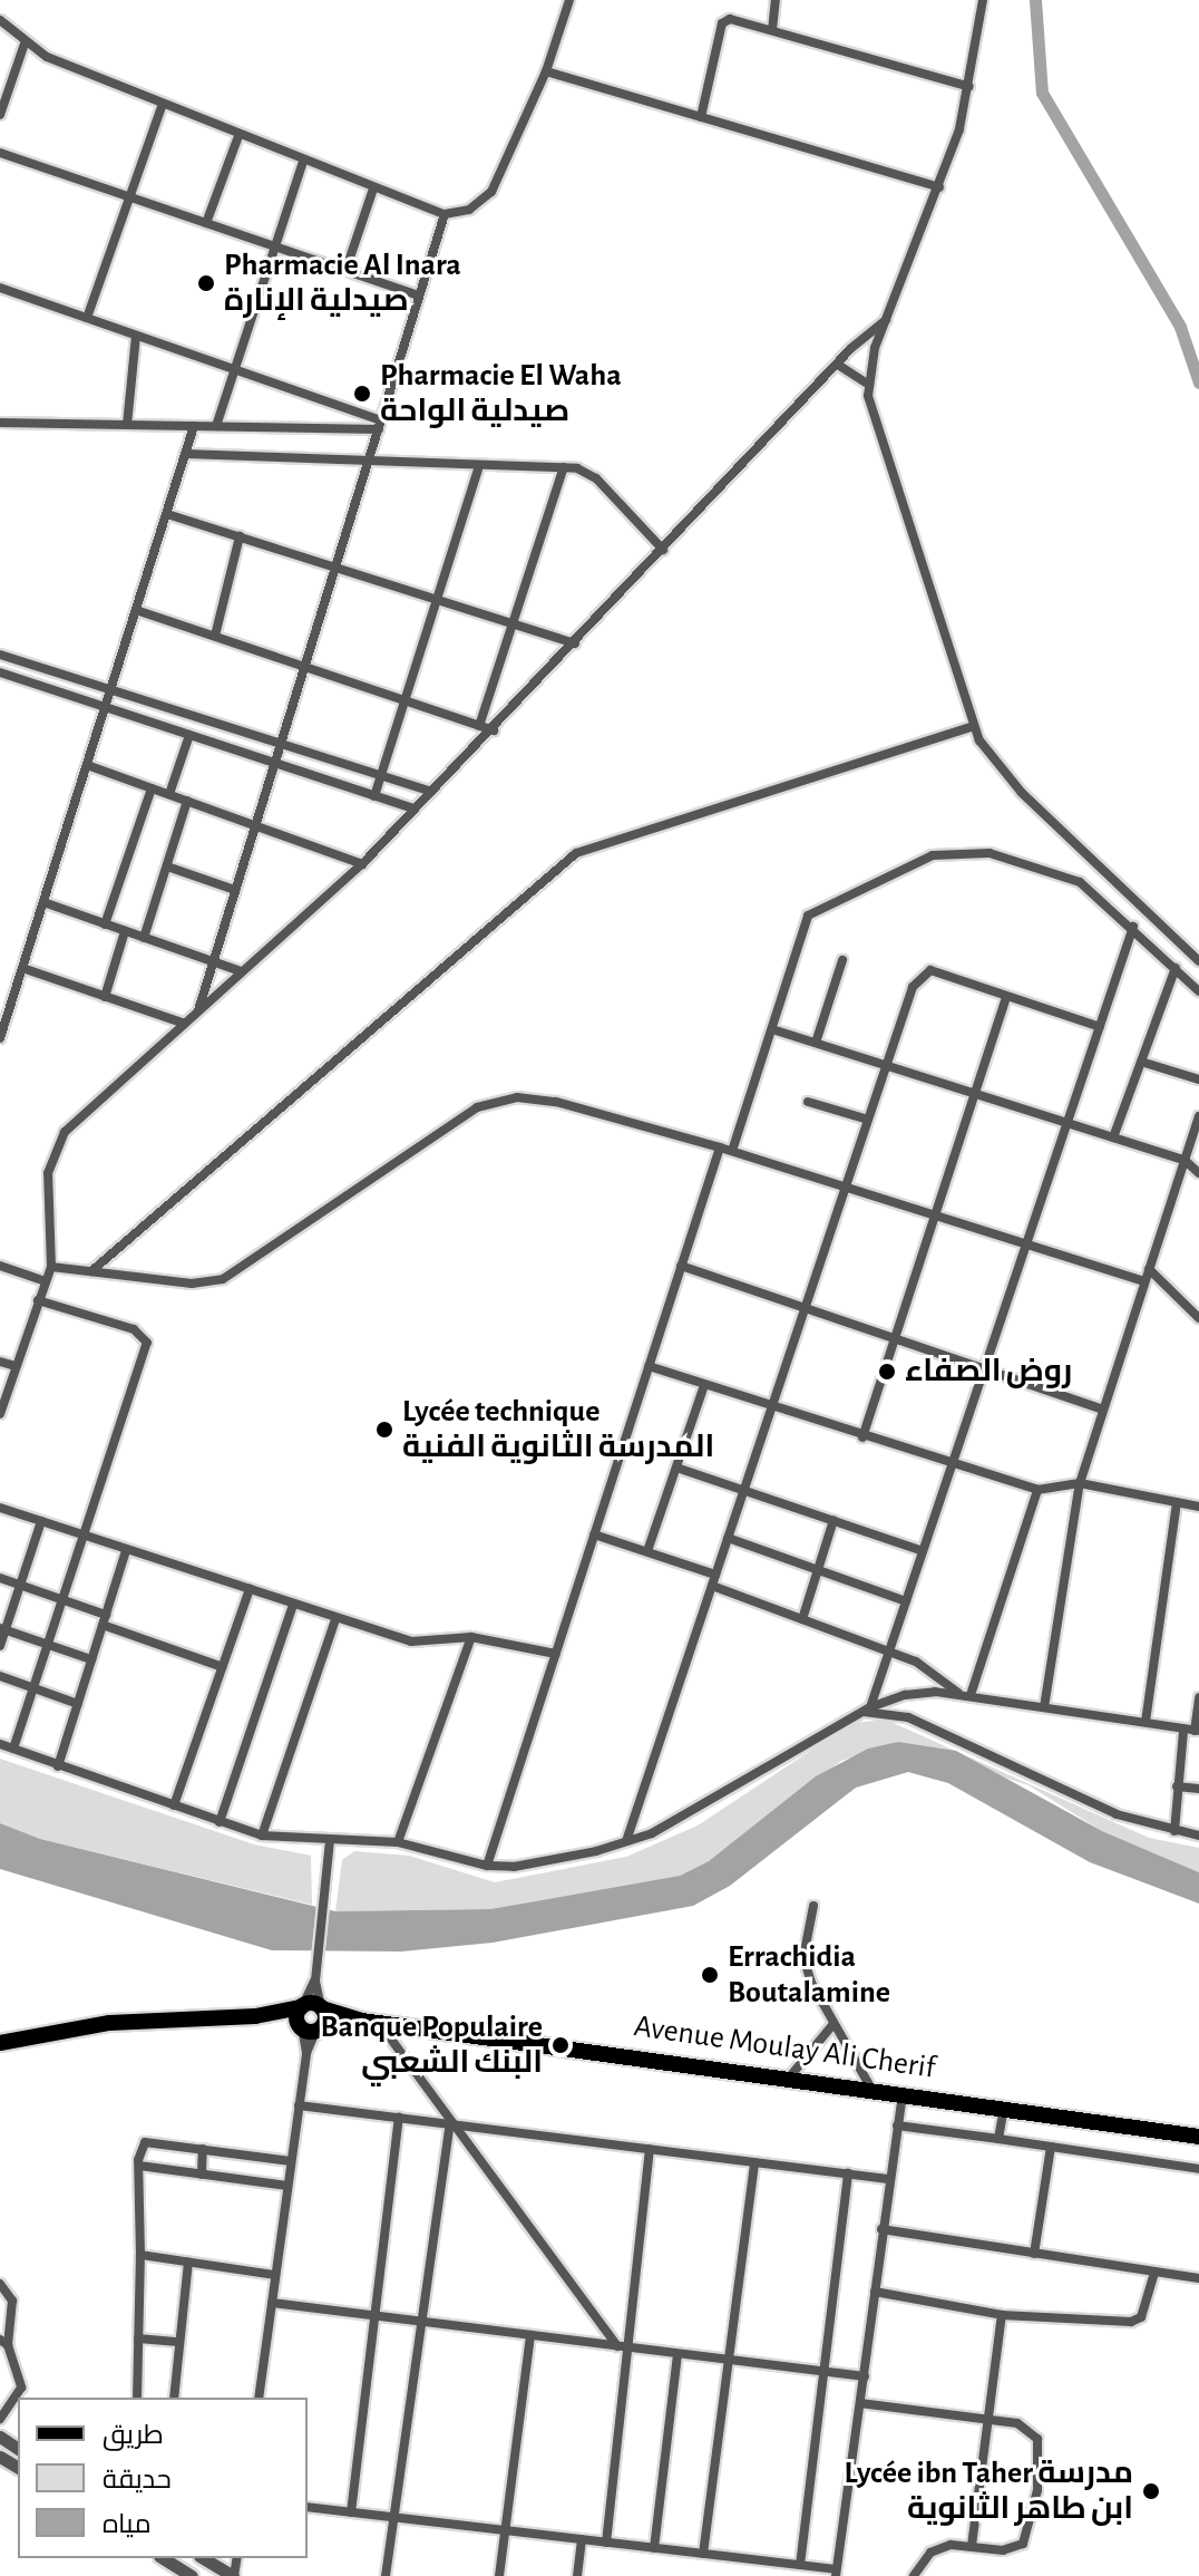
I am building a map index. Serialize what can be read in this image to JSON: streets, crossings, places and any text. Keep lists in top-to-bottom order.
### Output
{
  "streets": {
    "main road": ["Avenue Moulay Ali Cherif"]
  },
  "places": [
    "Pharmacie Al Inara صيدلية الإنارة",
    "Pharmacie El Waha صيدلية الواحة",
    "روض الصفاء",
    "Lycée technique المدرسة الثانوية الفنية",
    "Errachidia Boutalamine",
    "Banque Populaire البنك الشعبي",
    "Lycée ibn Taher مدرسة ابن طاهر الثانوية"
  ],
  "legend": ["طريق", "حديقة", "مياه"]
}
